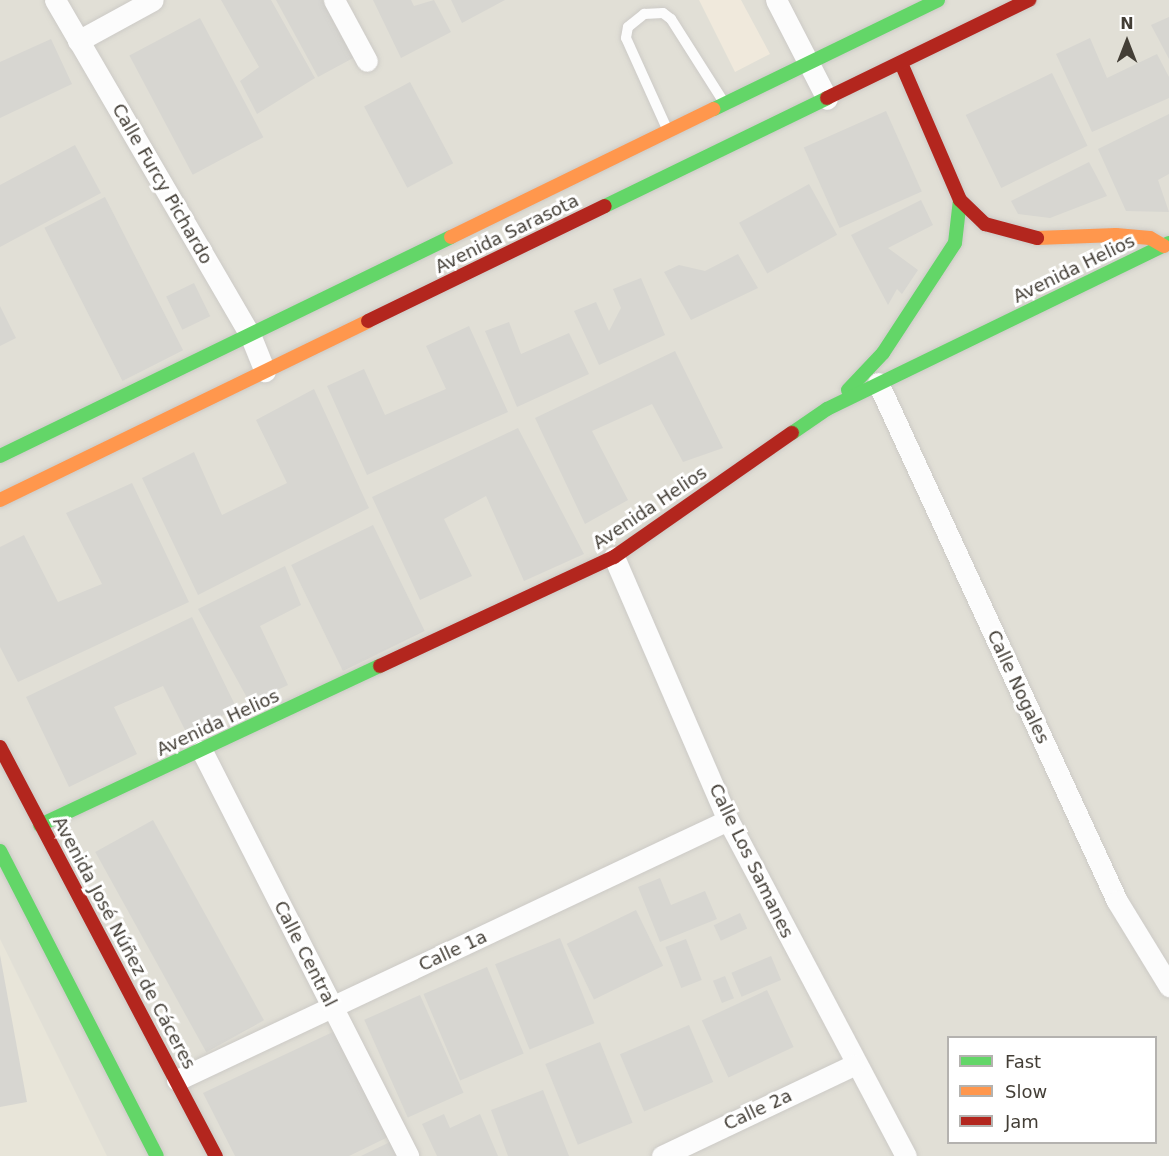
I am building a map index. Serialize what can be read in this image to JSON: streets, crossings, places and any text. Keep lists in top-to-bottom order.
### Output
{
  "streets": {
    "main road": ["Avenida Sarasota", "Avenida Helios", "Avenida José Núñez de Cáceres"],
    "street": [
      "Calle Furcy Pichardo",
      "Calle Nogales",
      "Calle Los Samanes",
      "Calle 1a",
      "Calle Central",
      "Calle 2a"
    ]
  },
  "crossings": [
    ["Calle Furcy Pichardo", "Avenida Sarasota"],
    ["Avenida Helios", "Calle Nogales"],
    ["Avenida Helios", "Calle Los Samanes"],
    ["Avenida Helios", "Avenida José Núñez de Cáceres"],
    ["Avenida Helios", "Calle Central"],
    ["Calle Los Samanes", "Calle 1a"],
    ["Calle Los Samanes", "Calle 2a"],
    ["Avenida José Núñez de Cáceres", "Calle 1a"],
    ["Calle 1a", "Calle Central"]
  ],
  "legend": ["Fast", "Slow", "Jam"],
  "north": "top"
}
